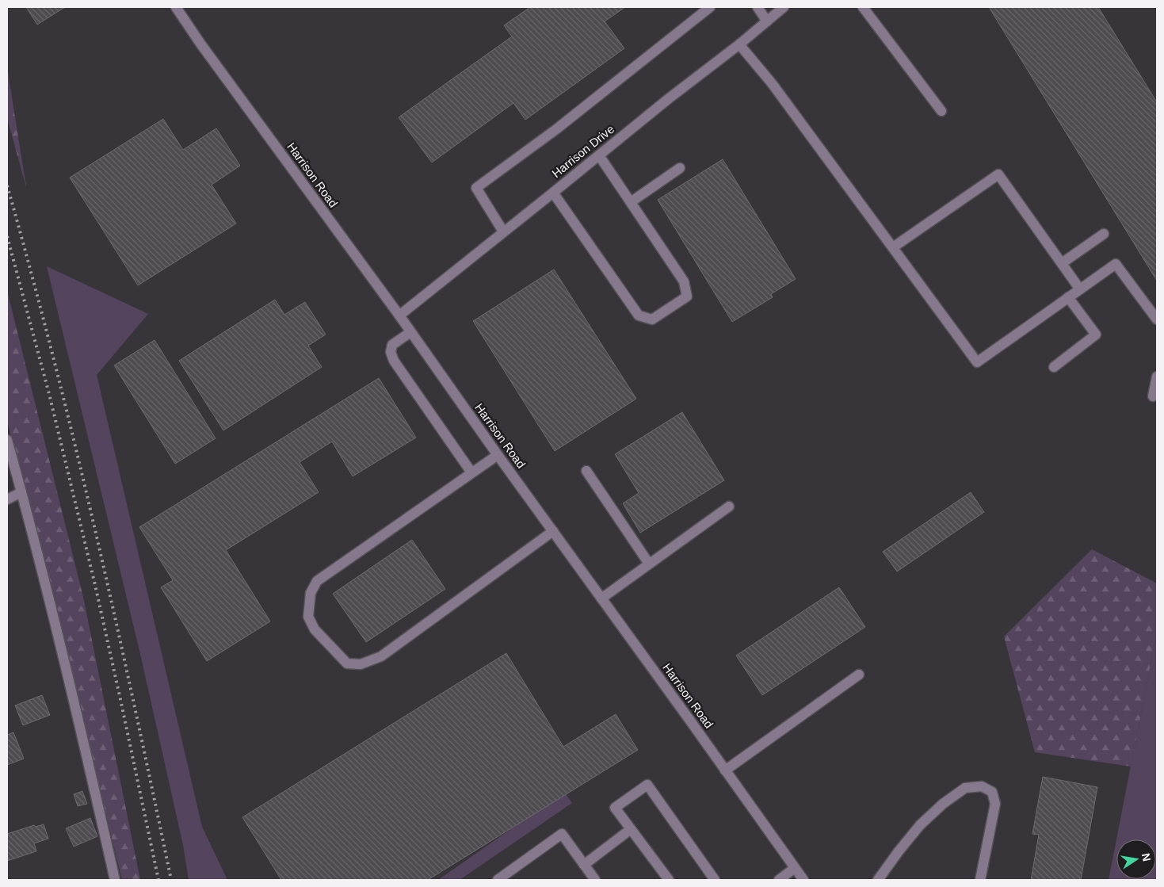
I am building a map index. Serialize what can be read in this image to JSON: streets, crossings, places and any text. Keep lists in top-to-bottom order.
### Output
{
  "streets": {
    "street": ["Harrison Drive", "Harrison Road"]
  },
  "crossings": [
    ["Harrison Drive", "Harrison Road"]
  ],
  "north": "right"
}
